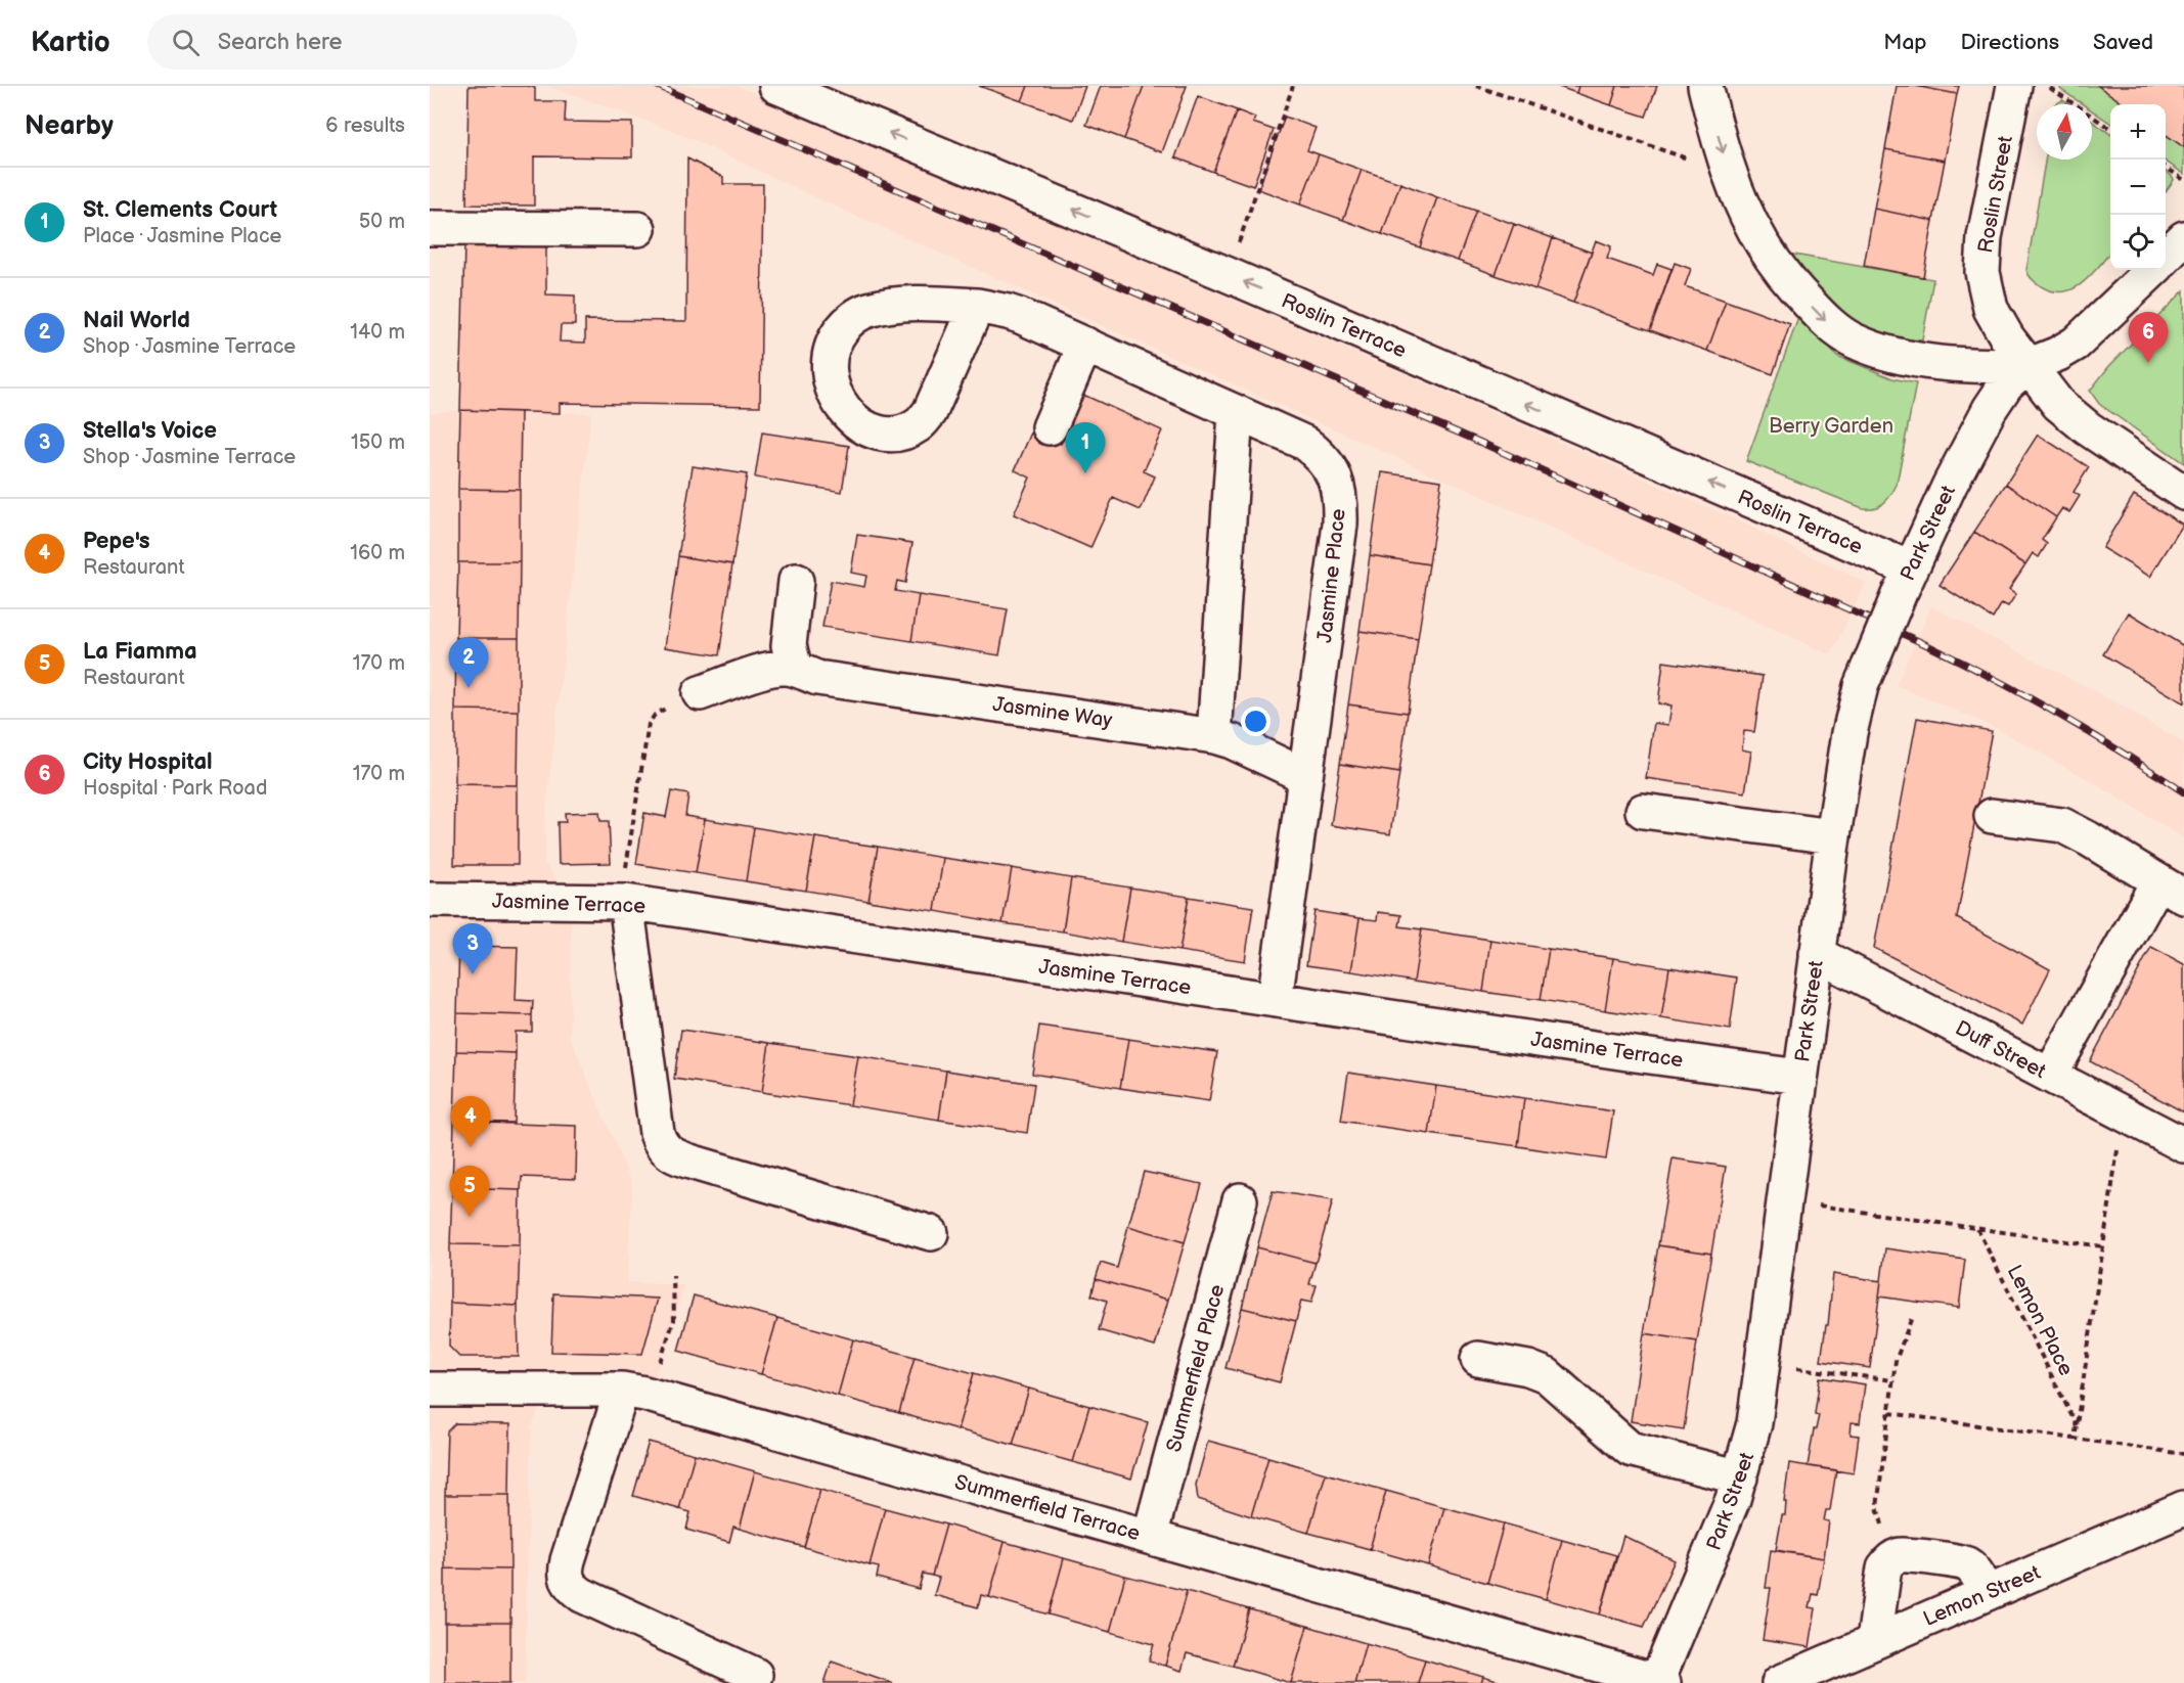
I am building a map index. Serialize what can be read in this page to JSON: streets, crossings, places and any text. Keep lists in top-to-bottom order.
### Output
{
  "streets": {
    "street": [
      "Roslin Street",
      "Roslin Terrace",
      "Park Street",
      "Jasmine Place",
      "Jasmine Way",
      "Jasmine Terrace",
      "Duff Street",
      "Summerfield Place",
      "Summerfield Terrace",
      "Lemon Street"
    ],
    "path": ["Lemon Place"]
  },
  "crossings": [
    ["Roslin Street", "Park Street"],
    ["Roslin Terrace", "Park Street"],
    ["Park Street", "Jasmine Terrace"],
    ["Park Street", "Duff Street"],
    ["Park Street", "Lemon Place"],
    ["Park Street", "Summerfield Terrace"],
    ["Jasmine Place", "Jasmine Way"],
    ["Jasmine Place", "Jasmine Terrace"],
    ["Summerfield Place", "Summerfield Terrace"]
  ],
  "one_way": ["Roslin Terrace"],
  "parks": ["Berry Garden"],
  "north": "top",
  "page": {
    "header": "Kartio",
    "search": "Search here",
    "nav": ["Map", "Directions", "Saved"],
    "heading": ["Nearby", "6 results"],
    "map_buttons": ["+", "−"],
    "list": [
      {
        "mark": "1",
        "name": "St. Clements Court",
        "note": "Place · Jasmine Place",
        "value": "50 m"
      },
      {
        "mark": "2",
        "name": "Nail World",
        "note": "Shop · Jasmine Terrace",
        "value": "140 m"
      },
      {
        "mark": "3",
        "name": "Stella's Voice",
        "note": "Shop · Jasmine Terrace",
        "value": "150 m"
      },
      {
        "mark": "4",
        "name": "Pepe's",
        "note": "Restaurant",
        "value": "160 m"
      },
      {
        "mark": "5",
        "name": "La Fiamma",
        "note": "Restaurant",
        "value": "170 m"
      },
      {
        "mark": "6",
        "name": "City Hospital",
        "note": "Hospital · Park Road",
        "value": "170 m"
      }
    ],
    "pins": [
      "6",
      "1",
      "2",
      "3",
      "4",
      "5"
    ]
  }
}
